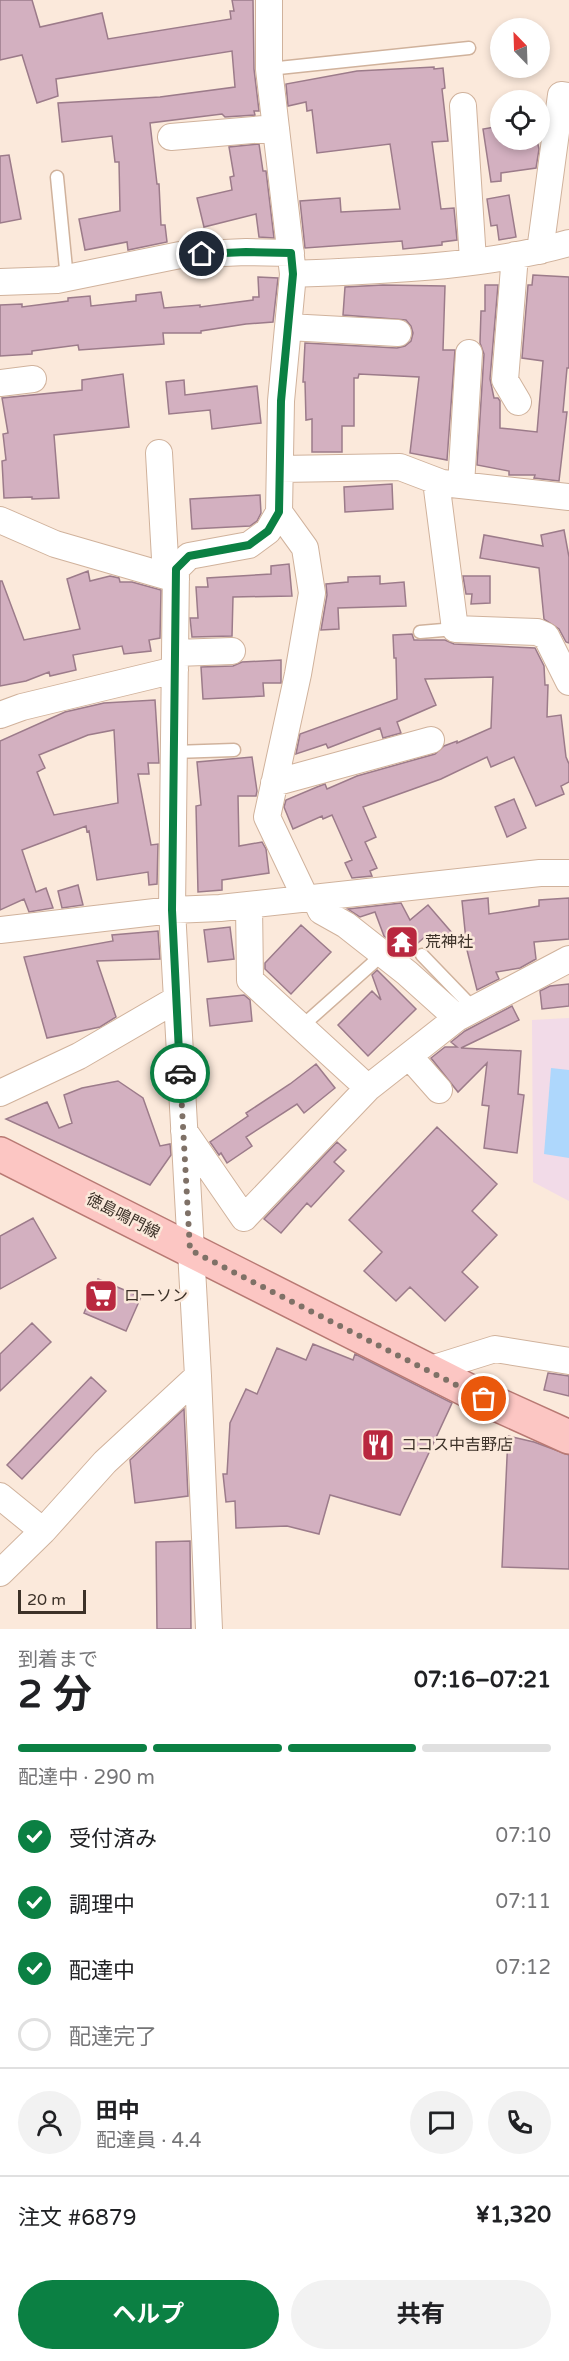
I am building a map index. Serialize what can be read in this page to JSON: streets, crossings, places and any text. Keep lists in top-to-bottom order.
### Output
{
  "streets": {
    "main road": ["徳島鳴門線"]
  },
  "places": {
    "temple": ["荒神社"],
    "supermarket": ["ローソン"],
    "restaurant": ["ココス中吉野店"]
  },
  "scale_bar": "20 m",
  "north": "top left",
  "page": {
    "scale": "20 m",
    "heading": ["2 分", "到着まで", "07:16–07:21"],
    "panel": [
      "田中",
      "配達員 · 4.4",
      "注文 #6879",
      "¥1,320"
    ],
    "bar": "配達中 · 290 m",
    "list": [
      ["受付済み", "07:10"],
      ["調理中", "07:11"],
      ["配達中", "07:12"],
      "配達完了"
    ],
    "buttons": ["ヘルプ", "共有"]
  }
}
